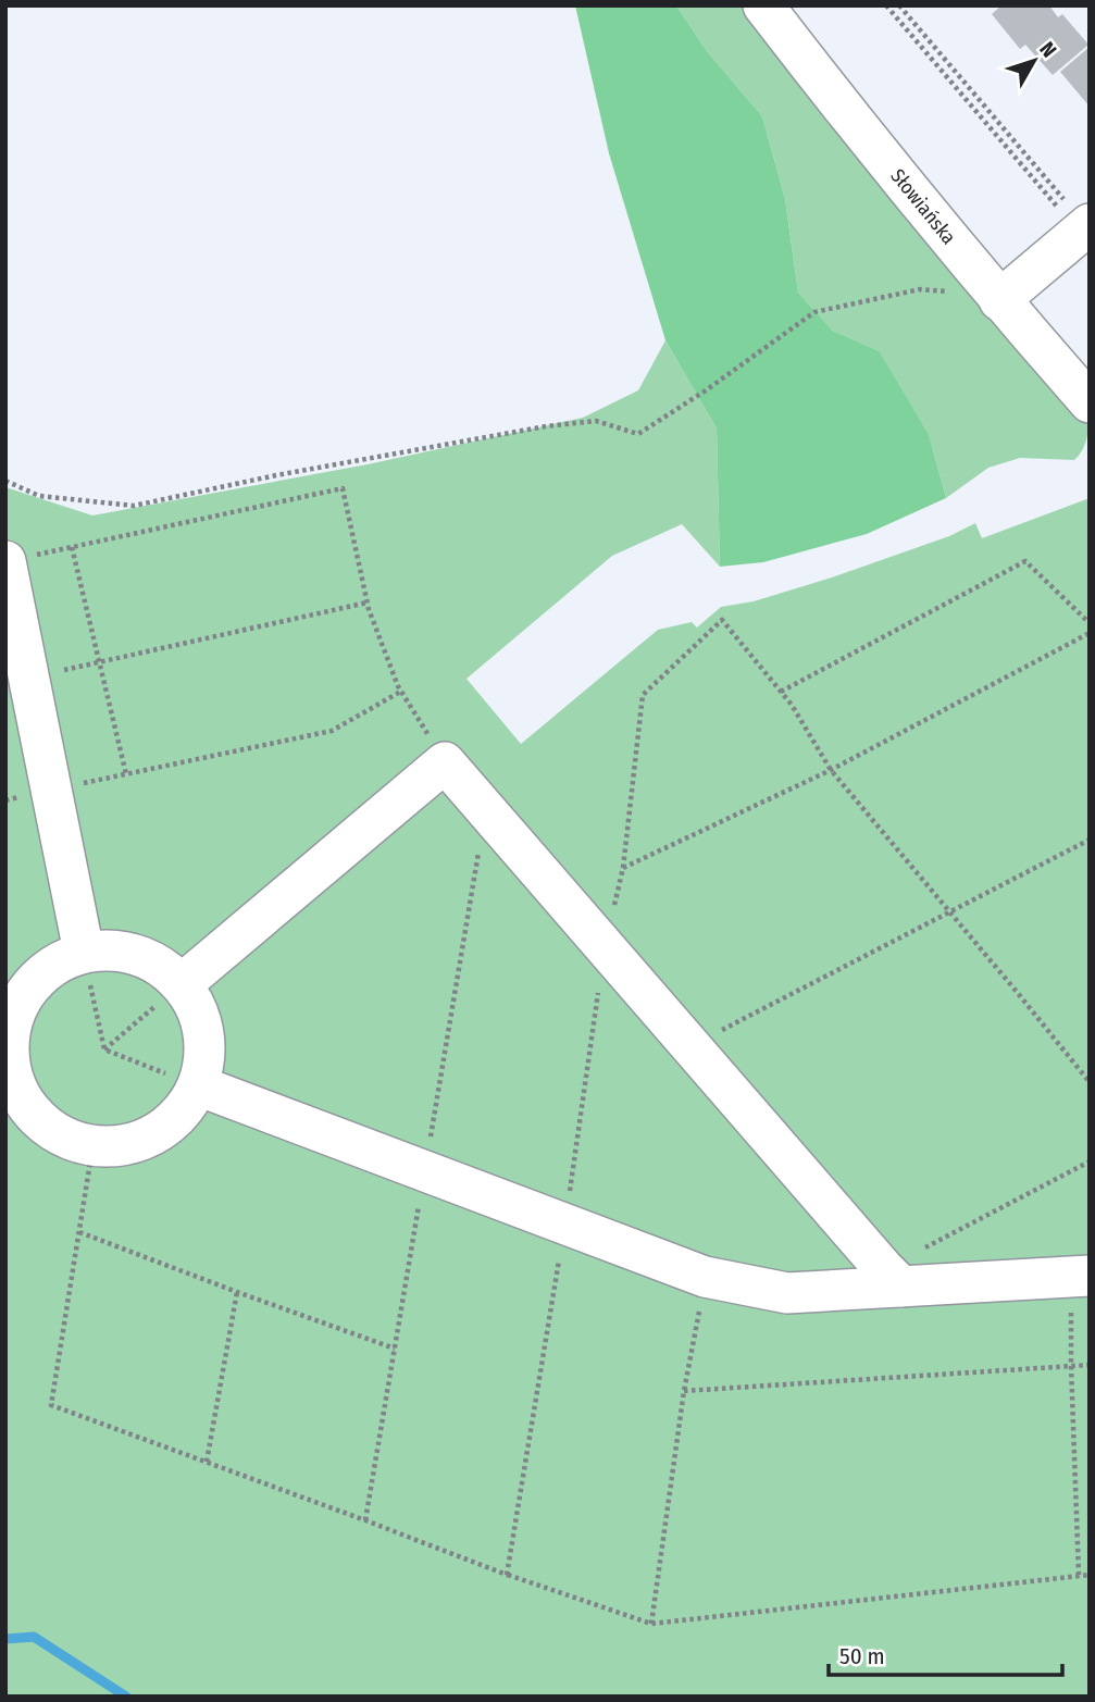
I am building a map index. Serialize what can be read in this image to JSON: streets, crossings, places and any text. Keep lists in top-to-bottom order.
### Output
{
  "streets": {
    "street": ["Słowiańska"]
  },
  "scale_bar": "50 m",
  "north": "top right"
}
